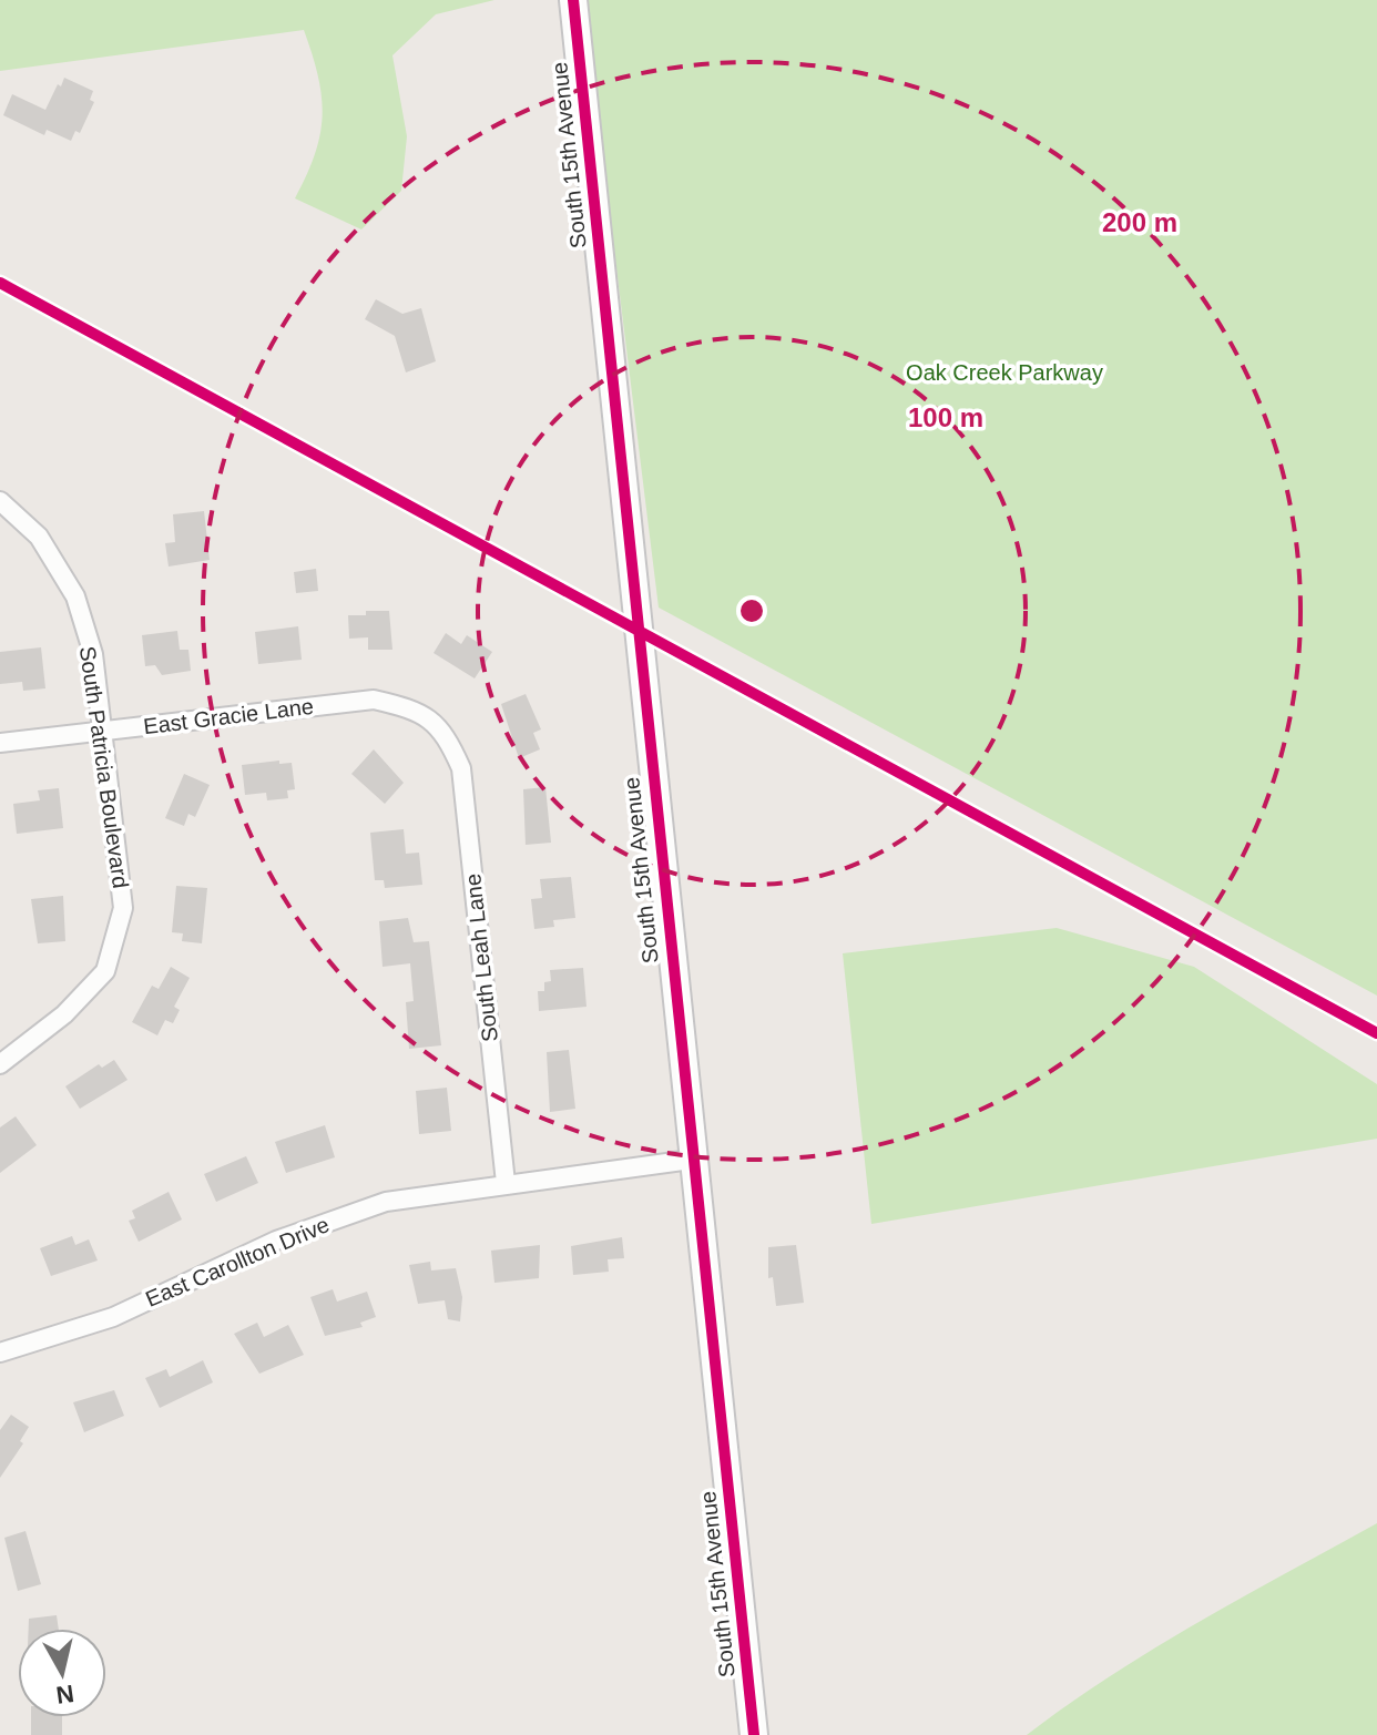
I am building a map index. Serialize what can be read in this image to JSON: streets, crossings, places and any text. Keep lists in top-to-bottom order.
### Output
{
  "streets": {
    "street": [
      "South 15th Avenue",
      "East Gracie Lane",
      "South Patricia Boulevard",
      "South Leah Lane",
      "East Carollton Drive"
    ]
  },
  "crossings": [
    ["South 15th Avenue", "East Carollton Drive"],
    ["East Gracie Lane", "South Patricia Boulevard"],
    ["East Gracie Lane", "South Leah Lane"],
    ["South Leah Lane", "East Carollton Drive"]
  ],
  "parks": ["Oak Creek Parkway"],
  "north": "bottom",
  "rings": ["200 m", "100 m"]
}
